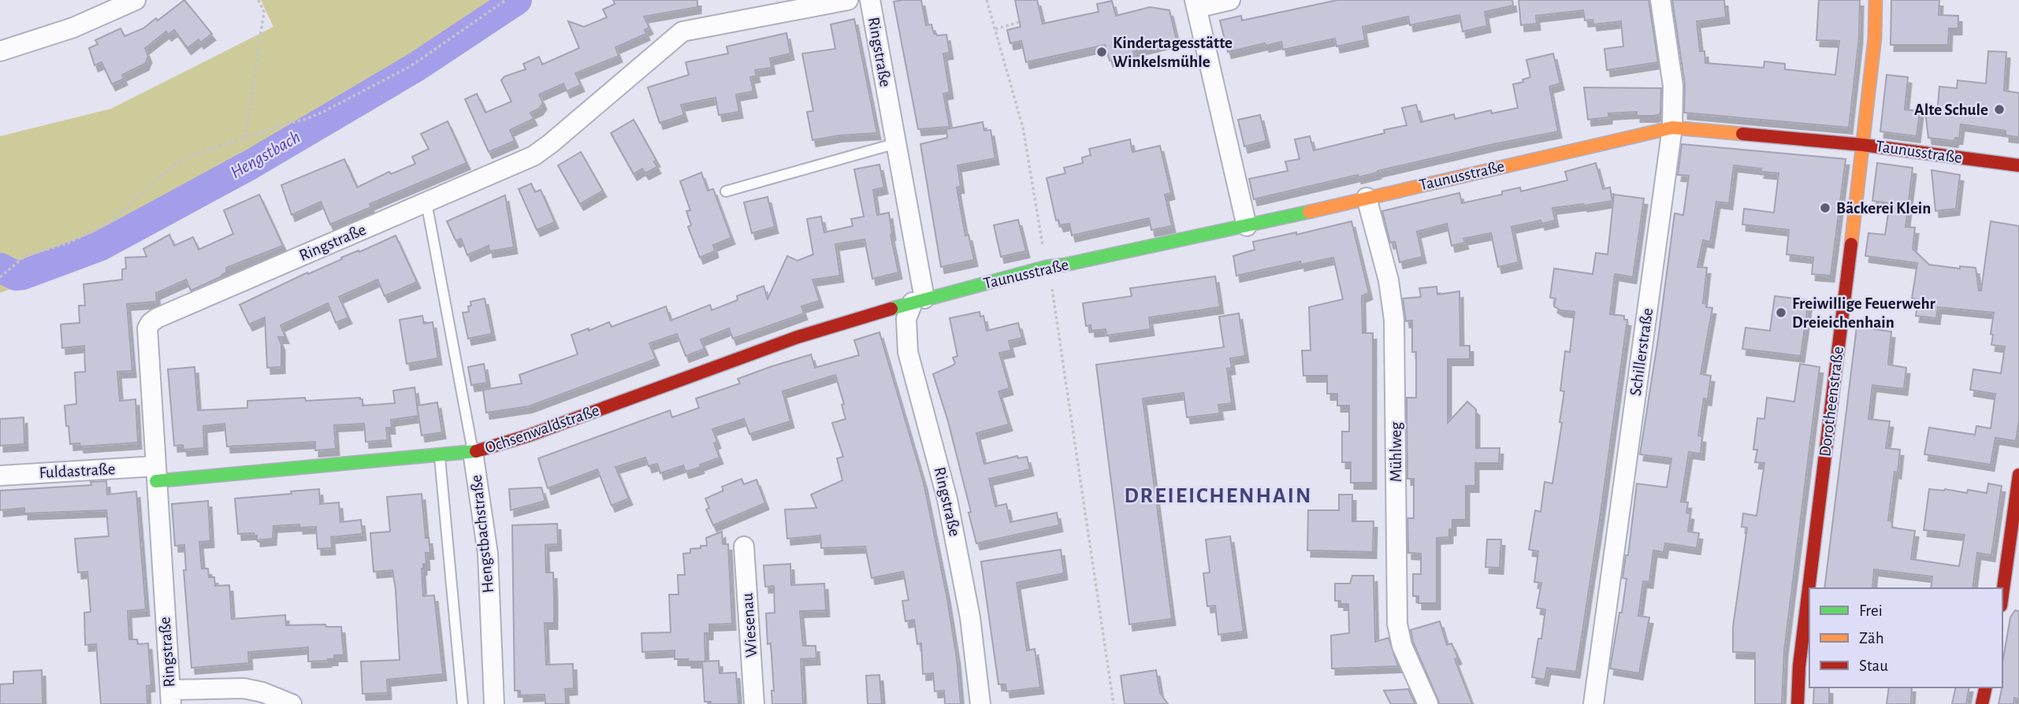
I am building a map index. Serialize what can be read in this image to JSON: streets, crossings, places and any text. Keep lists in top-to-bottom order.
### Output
{
  "streets": {
    "street": [
      "Ringstraße",
      "Taunusstraße",
      "Schillerstraße",
      "Dorotheenstraße",
      "Ochsenwaldstraße",
      "Mühlweg",
      "Fuldastraße",
      "Hengstbachstraße",
      "Wiesenau"
    ]
  },
  "crossings": [
    ["Ringstraße", "Taunusstraße"],
    ["Ringstraße", "Ochsenwaldstraße"],
    ["Ringstraße", "Fuldastraße"],
    ["Ringstraße", "Hengstbachstraße"],
    ["Taunusstraße", "Schillerstraße"],
    ["Taunusstraße", "Dorotheenstraße"],
    ["Taunusstraße", "Ochsenwaldstraße"],
    ["Taunusstraße", "Mühlweg"],
    ["Ochsenwaldstraße", "Fuldastraße"],
    ["Ochsenwaldstraße", "Hengstbachstraße"]
  ],
  "districts": ["DREIEICHENHAIN"],
  "water": ["Hengstbach"],
  "places": [
    "Kindertagesstätte Winkelsmühle",
    "Alte Schule",
    "Bäckerei Klein",
    "Freiwillige Feuerwehr Dreieichenhain"
  ],
  "legend": ["Frei", "Zäh", "Stau"]
}
